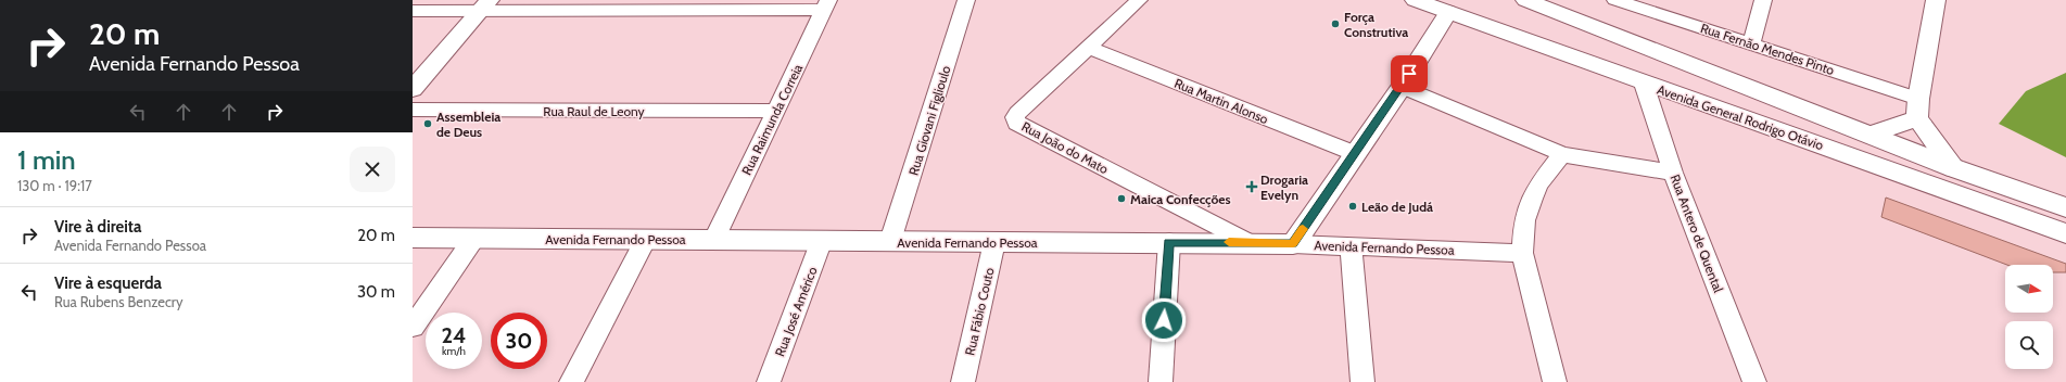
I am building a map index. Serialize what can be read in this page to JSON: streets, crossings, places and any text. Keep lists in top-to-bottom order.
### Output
{
  "streets": {
    "street": [
      "Rua Fernão Mendes Pinto",
      "Rua Martin Alonso",
      "Rua Raul de Leony",
      "Avenida General Rodrigo Otávio",
      "Rua Raimunda Correia",
      "Rua Giovani Figlioulo",
      "Rua João do Mato",
      "Rua Antero de Quental",
      "Avenida Fernando Pessoa",
      "Rua José Américo",
      "Rua Fábio Couto"
    ]
  },
  "crossings": [
    ["Rua Martin Alonso", "Rua João do Mato"],
    ["Rua Raul de Leony", "Rua Raimunda Correia"],
    ["Avenida General Rodrigo Otávio", "Rua Antero de Quental"],
    ["Rua Raimunda Correia", "Avenida Fernando Pessoa"],
    ["Rua Giovani Figlioulo", "Avenida Fernando Pessoa"],
    ["Rua João do Mato", "Avenida Fernando Pessoa"],
    ["Avenida Fernando Pessoa", "Rua José Américo"],
    ["Avenida Fernando Pessoa", "Rua Fábio Couto"]
  ],
  "places": {
    "other": [
      "Força Construtiva",
      "Assembleia de Deus",
      "Maica Confecções",
      "Leão de Judá"
    ],
    "health": ["Drogaria Evelyn"]
  },
  "north": "right",
  "page": {
    "turn": ["20 m", "Avenida Fernando Pessoa"],
    "heading": ["1 min", "130 m · 19:17"],
    "list": [
      {
        "name": "Vire à direita",
        "note": "Avenida Fernando Pessoa",
        "value": "20 m"
      },
      {
        "name": "Vire à esquerda",
        "note": "Rua Rubens Benzecry",
        "value": "30 m"
      }
    ],
    "speed": "24 km/h",
    "limit": "30"
  }
}
